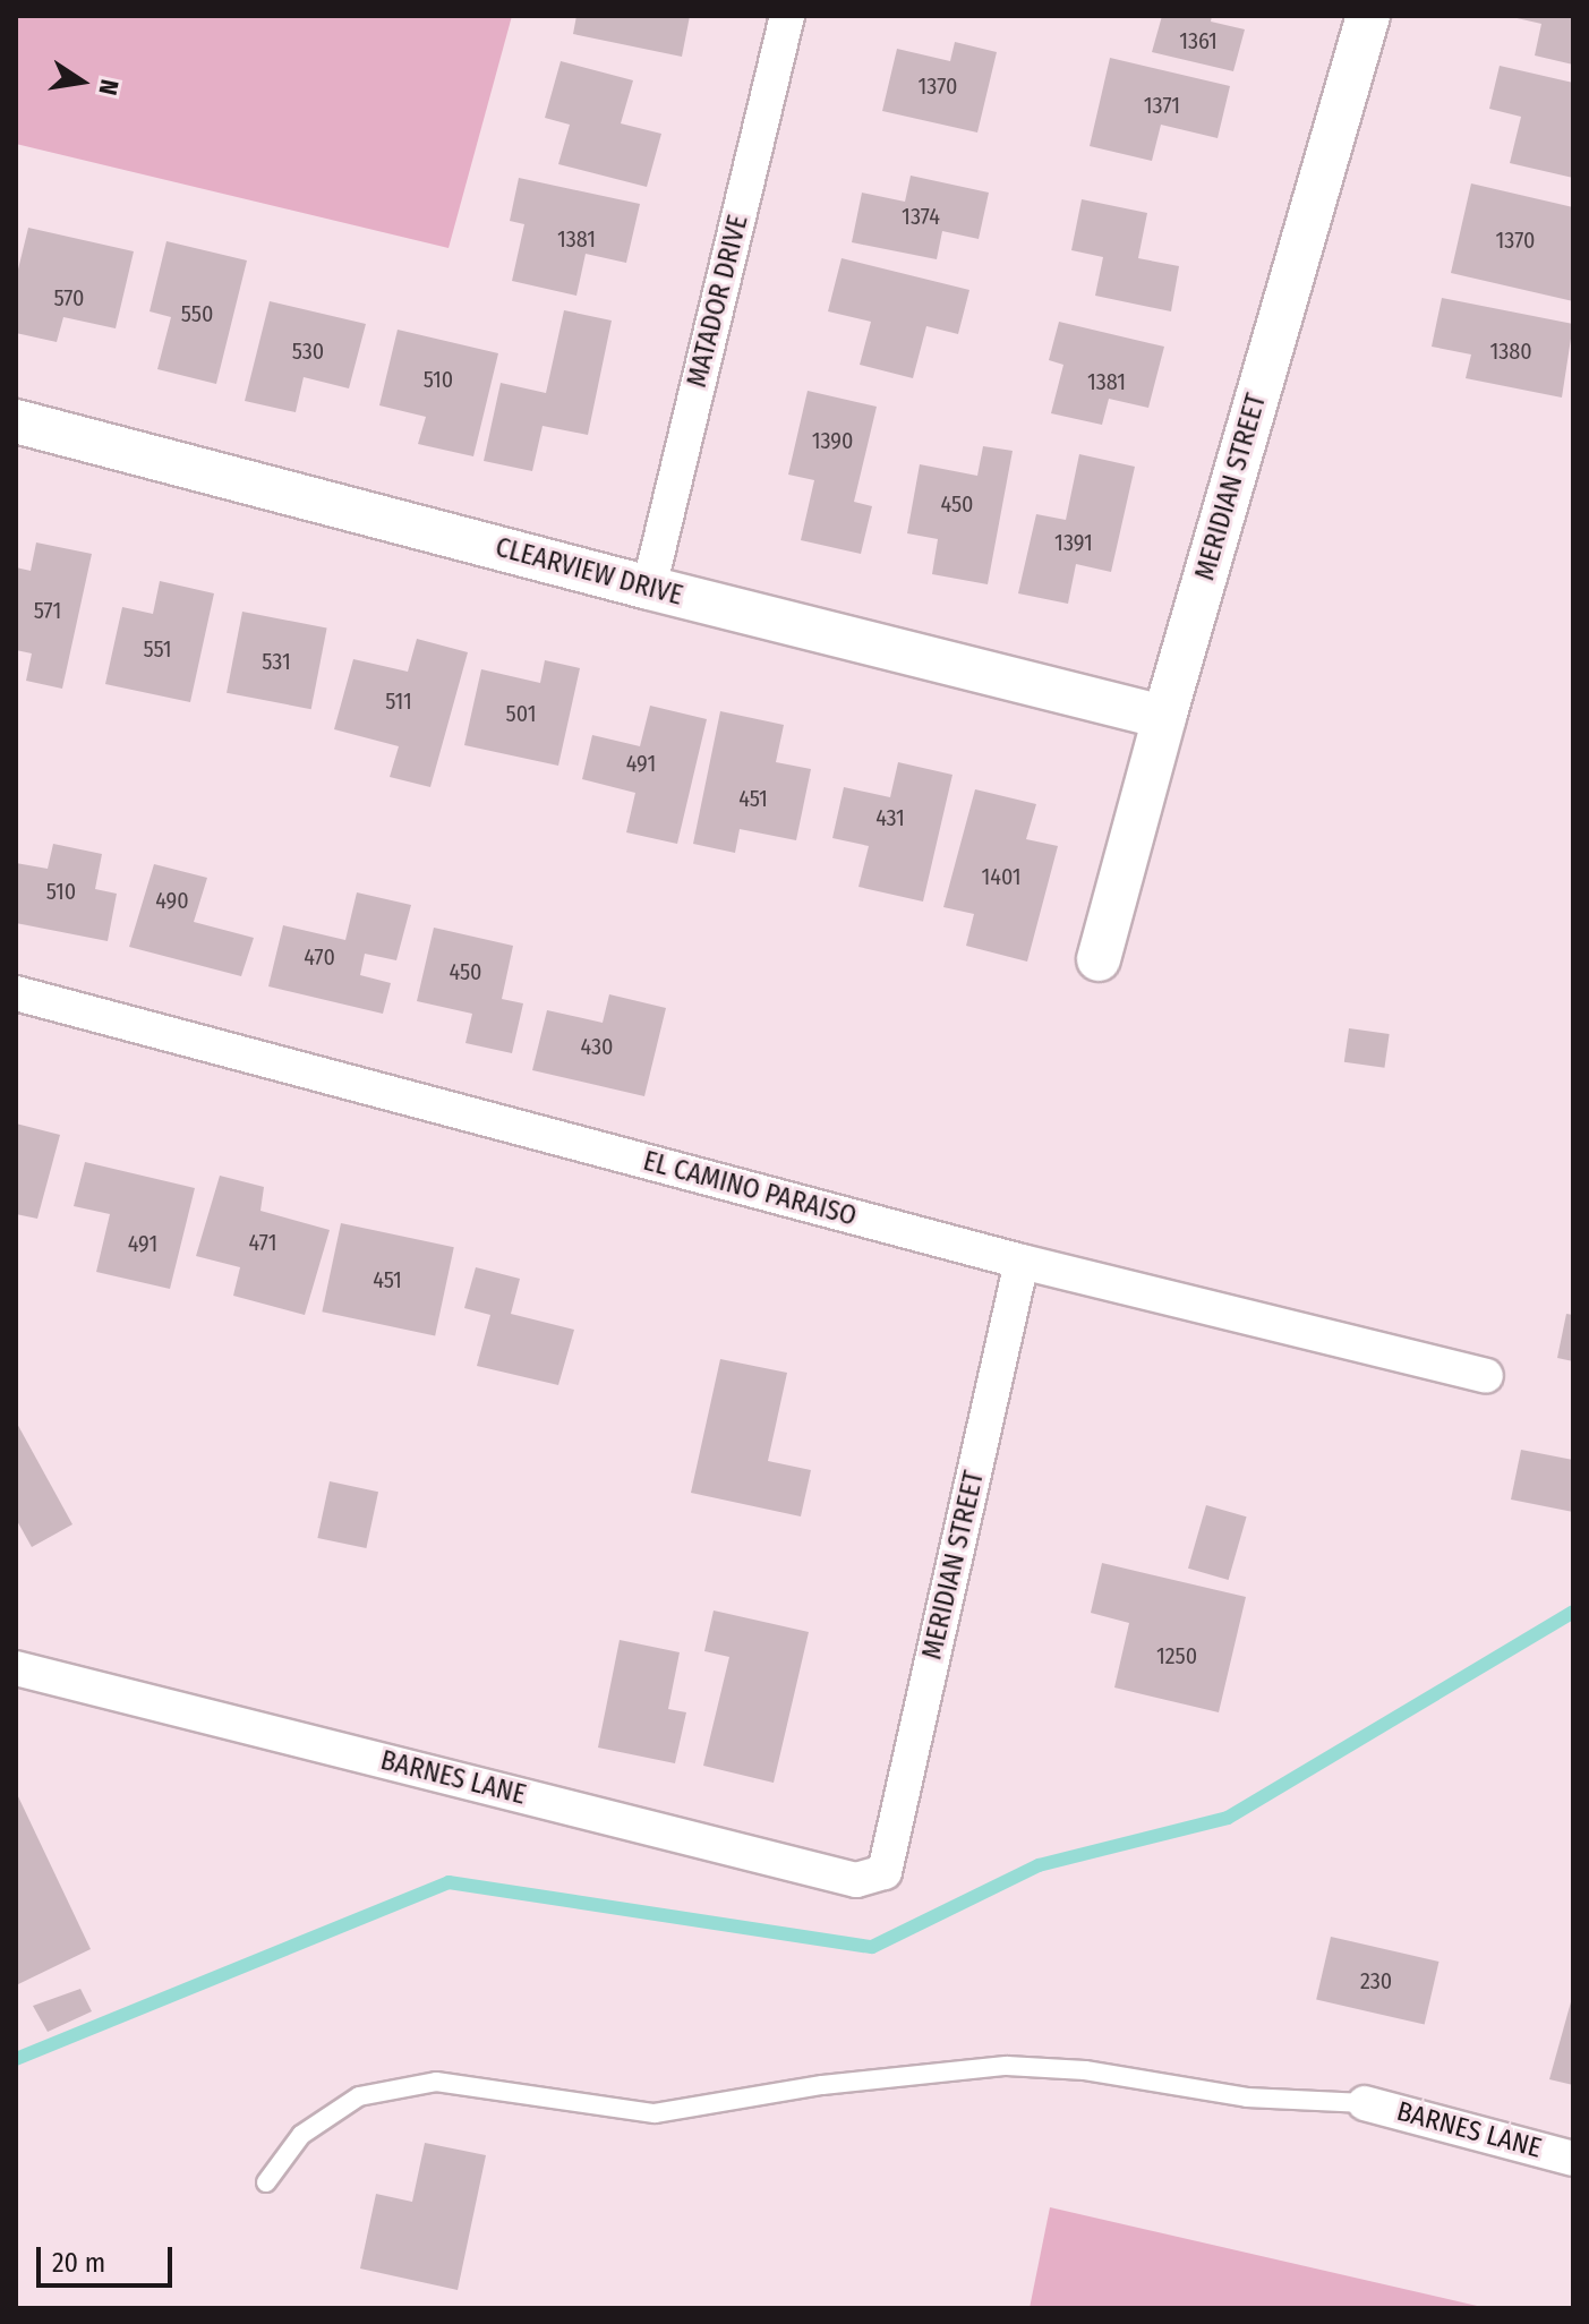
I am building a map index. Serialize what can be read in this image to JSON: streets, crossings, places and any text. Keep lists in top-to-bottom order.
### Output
{
  "streets": {
    "street": [
      "MATADOR DRIVE",
      "MERIDIAN STREET",
      "CLEARVIEW DRIVE",
      "EL CAMINO PARAISO",
      "BARNES LANE"
    ]
  },
  "crossings": [
    ["MATADOR DRIVE", "CLEARVIEW DRIVE"],
    ["MERIDIAN STREET", "CLEARVIEW DRIVE"],
    ["MERIDIAN STREET", "EL CAMINO PARAISO"],
    ["MERIDIAN STREET", "BARNES LANE"]
  ],
  "house_numbers": [
    "1361",
    "1370",
    "1371",
    "1374",
    "1381",
    "1370",
    "570",
    "550",
    "530",
    "1380",
    "510",
    "1381",
    "1390",
    "450",
    "1391",
    "571",
    "551",
    "531",
    "511",
    "501",
    "491",
    "451",
    "431",
    "1401",
    "510",
    "490",
    "470",
    "450",
    "430",
    "471",
    "491",
    "451",
    "1250",
    "230"
  ],
  "scale_bar": "20 m",
  "north": "right"
}
